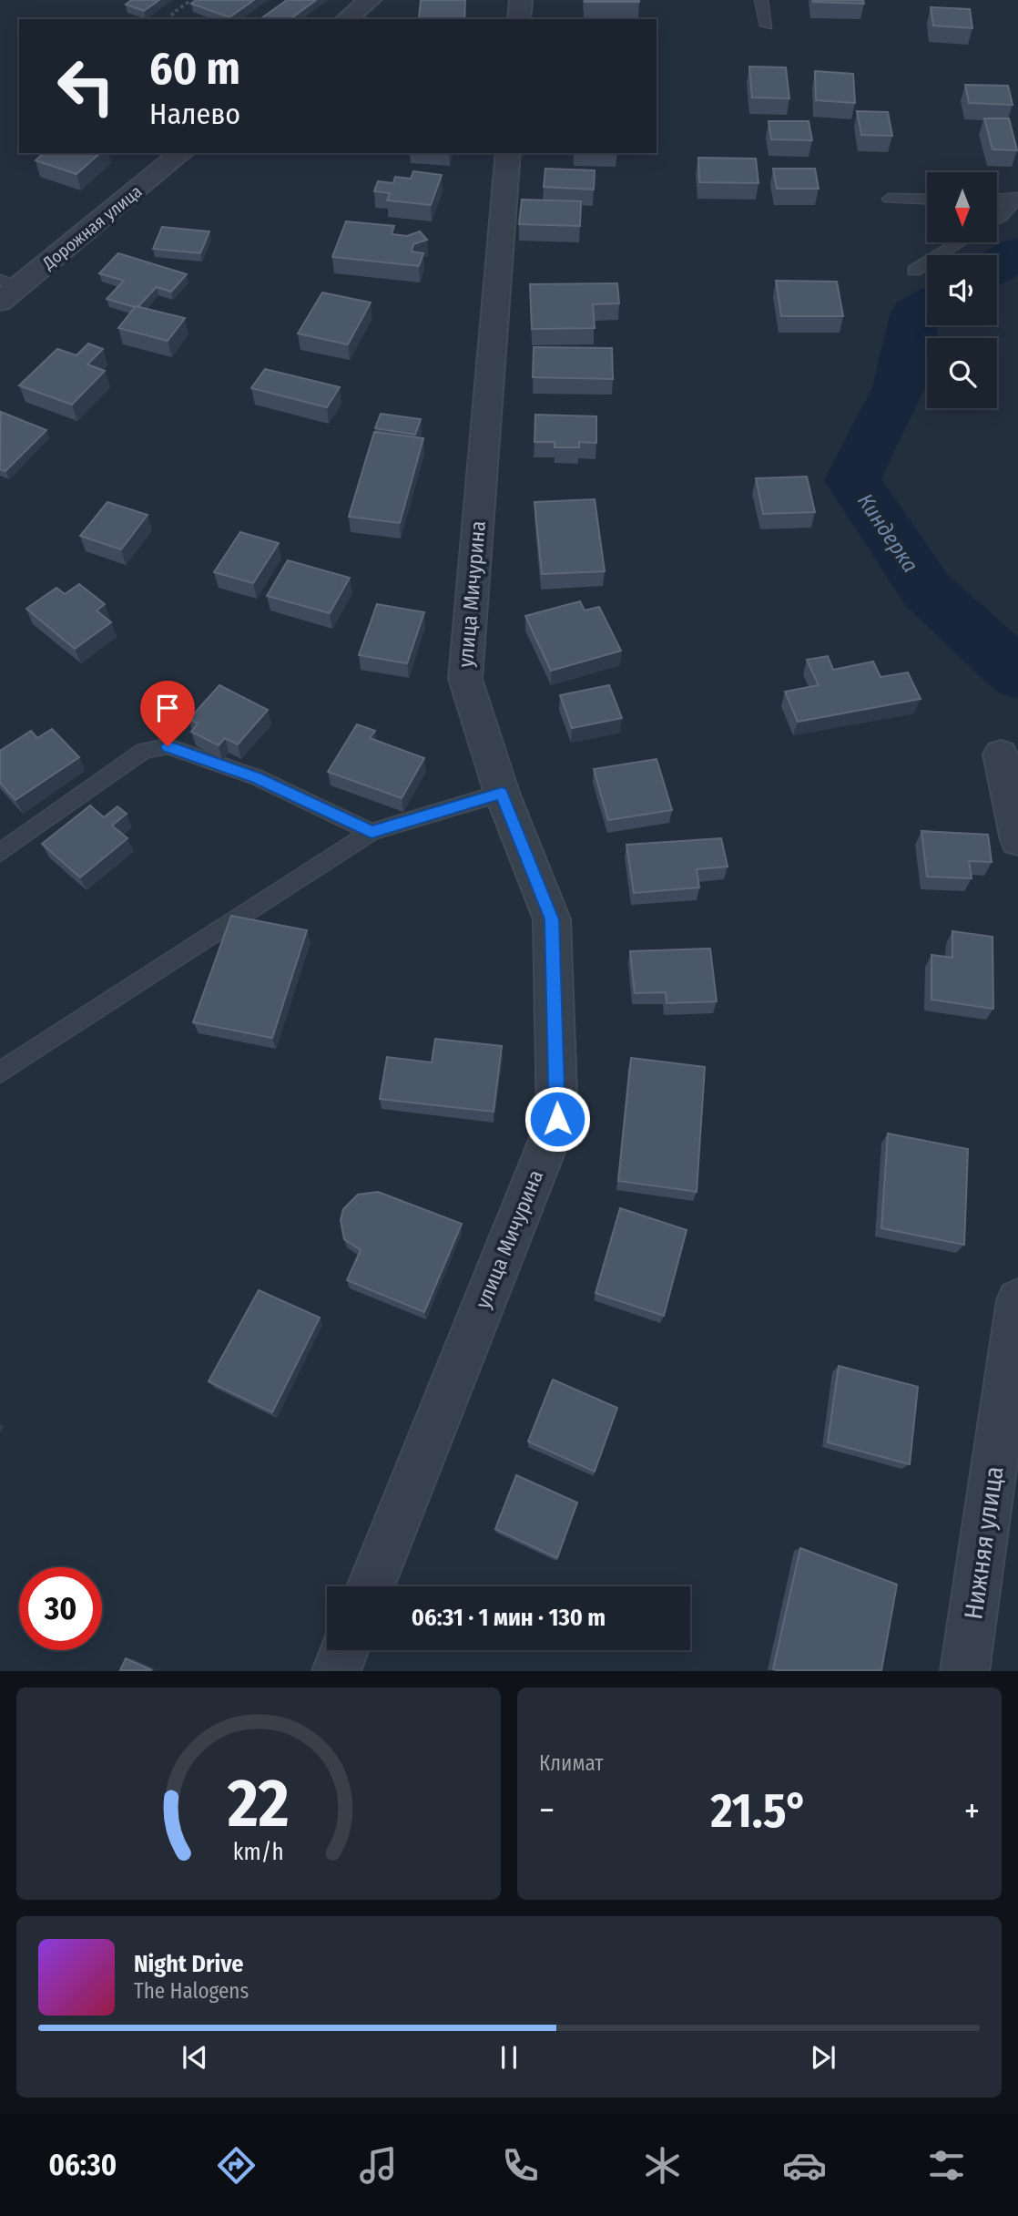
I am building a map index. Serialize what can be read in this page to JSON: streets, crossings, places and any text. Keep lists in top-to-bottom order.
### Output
{
  "streets": {
    "street": ["Дорожная улица", "улица Мичурина", "Нижняя улица"]
  },
  "water": ["Киндерка"],
  "north": "bottom",
  "page": {
    "turn": ["60 m", "Налево"],
    "limit": "30",
    "trip": "06:31 · 1 мин · 130 m",
    "tile": "Климат",
    "heat": ["−", "21.5°", "+"],
    "song": ["Night Drive", "The Halogens"],
    "tabs": "06:30",
    "gauge": ["22", "km/h"]
  }
}
